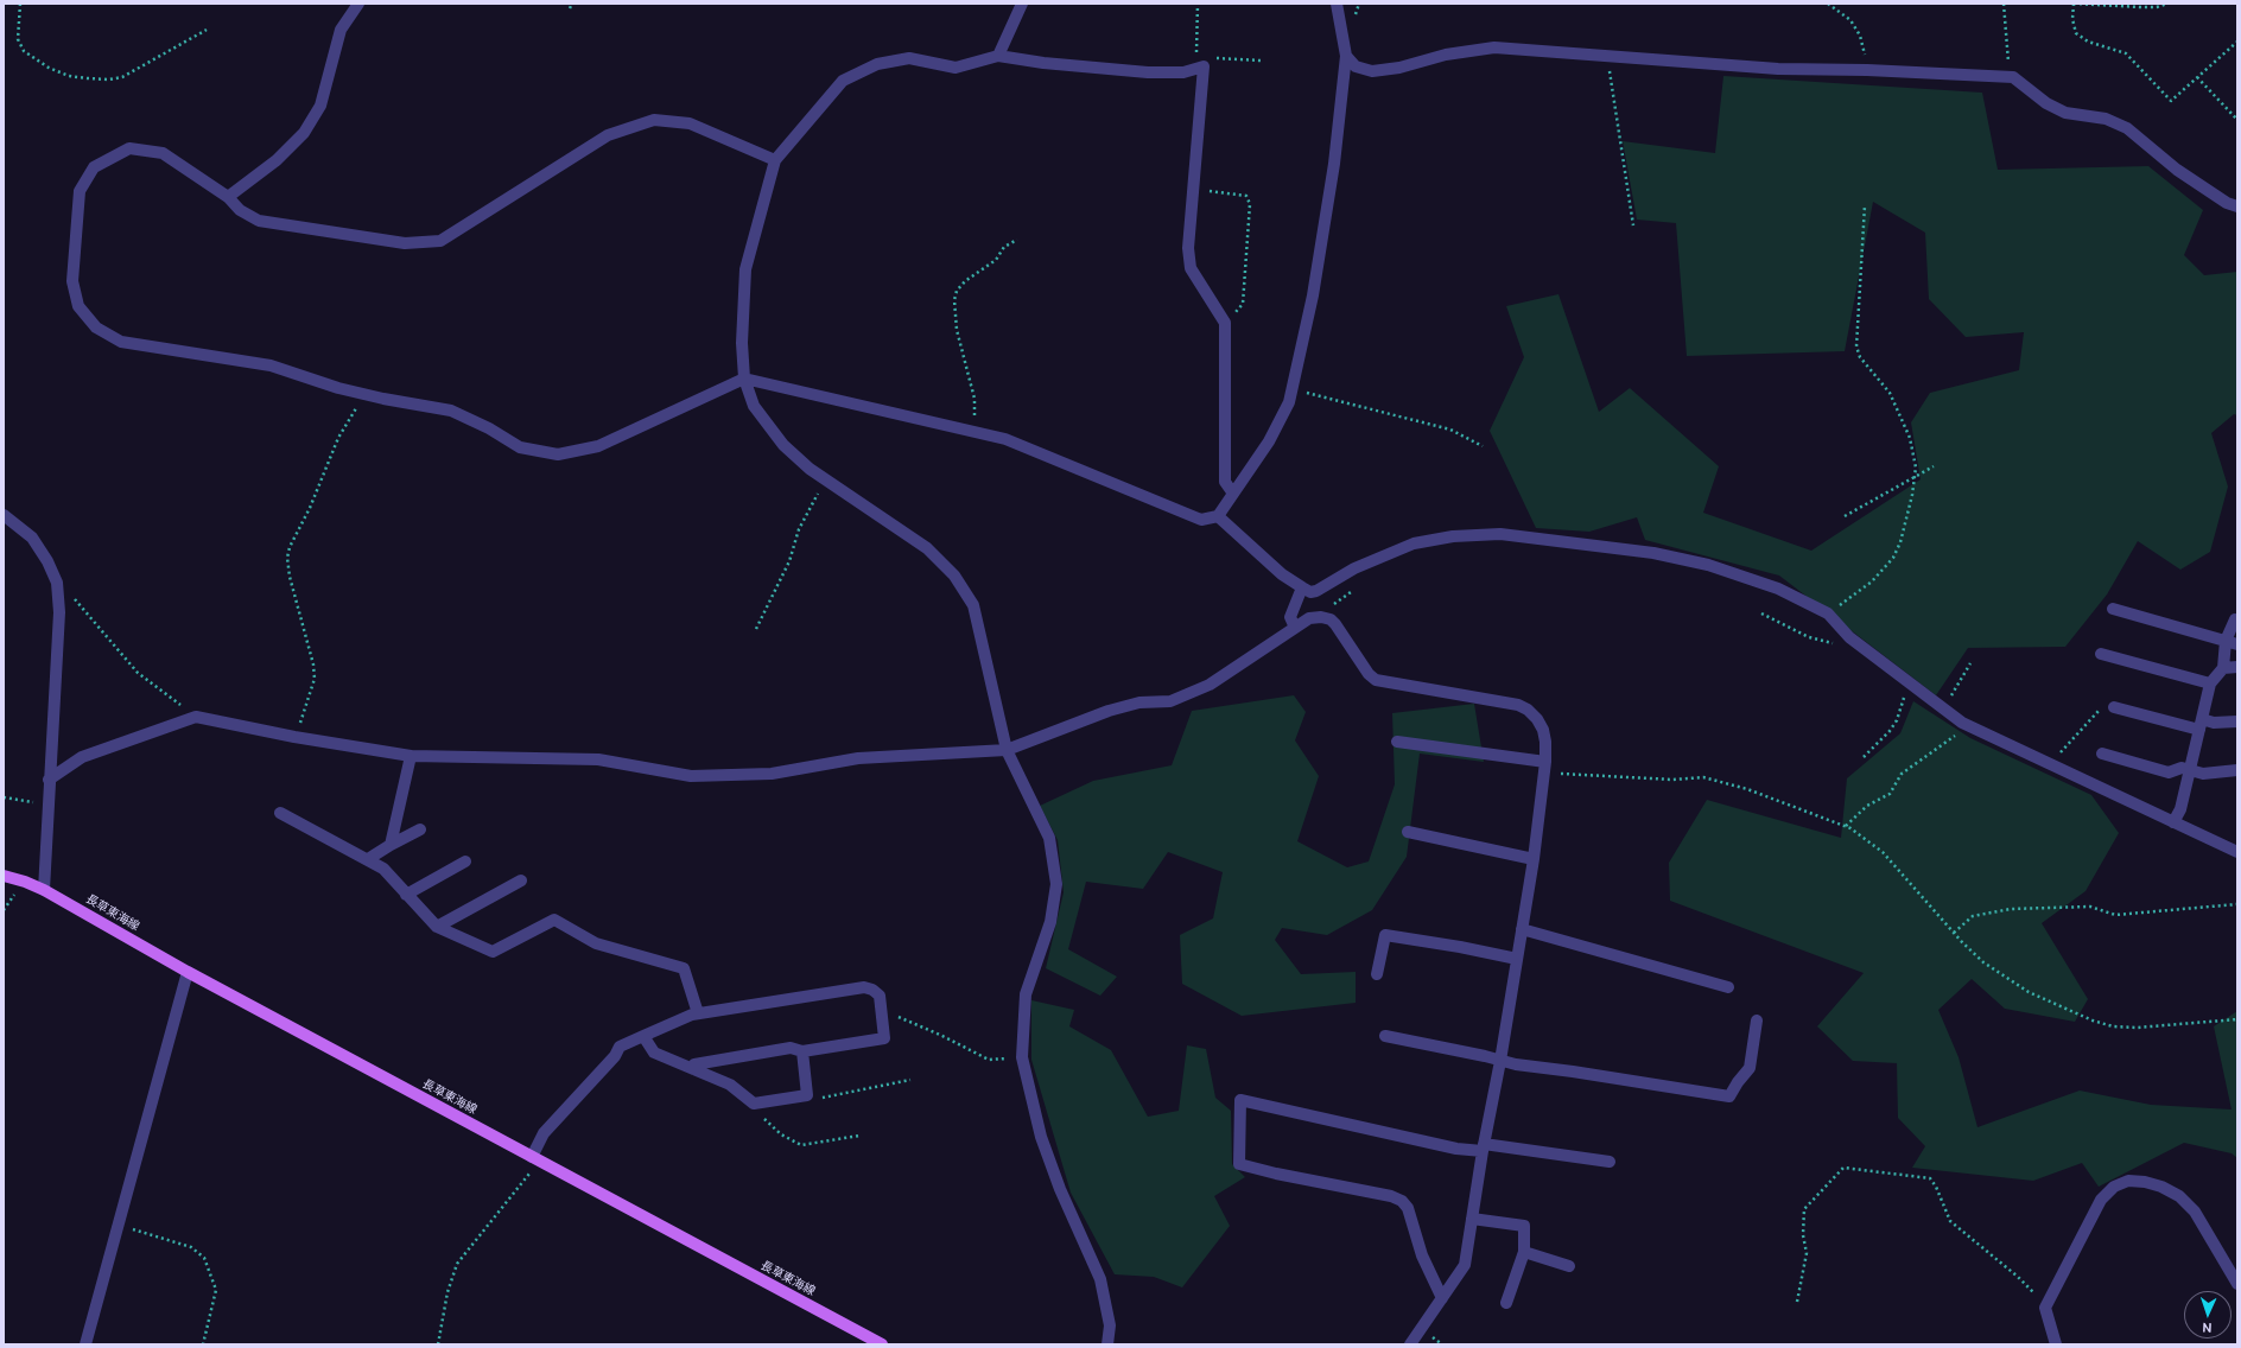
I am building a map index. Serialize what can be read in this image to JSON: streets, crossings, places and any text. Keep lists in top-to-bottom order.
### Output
{
  "streets": {
    "main road": ["長草東海線"]
  },
  "north": "bottom"
}
